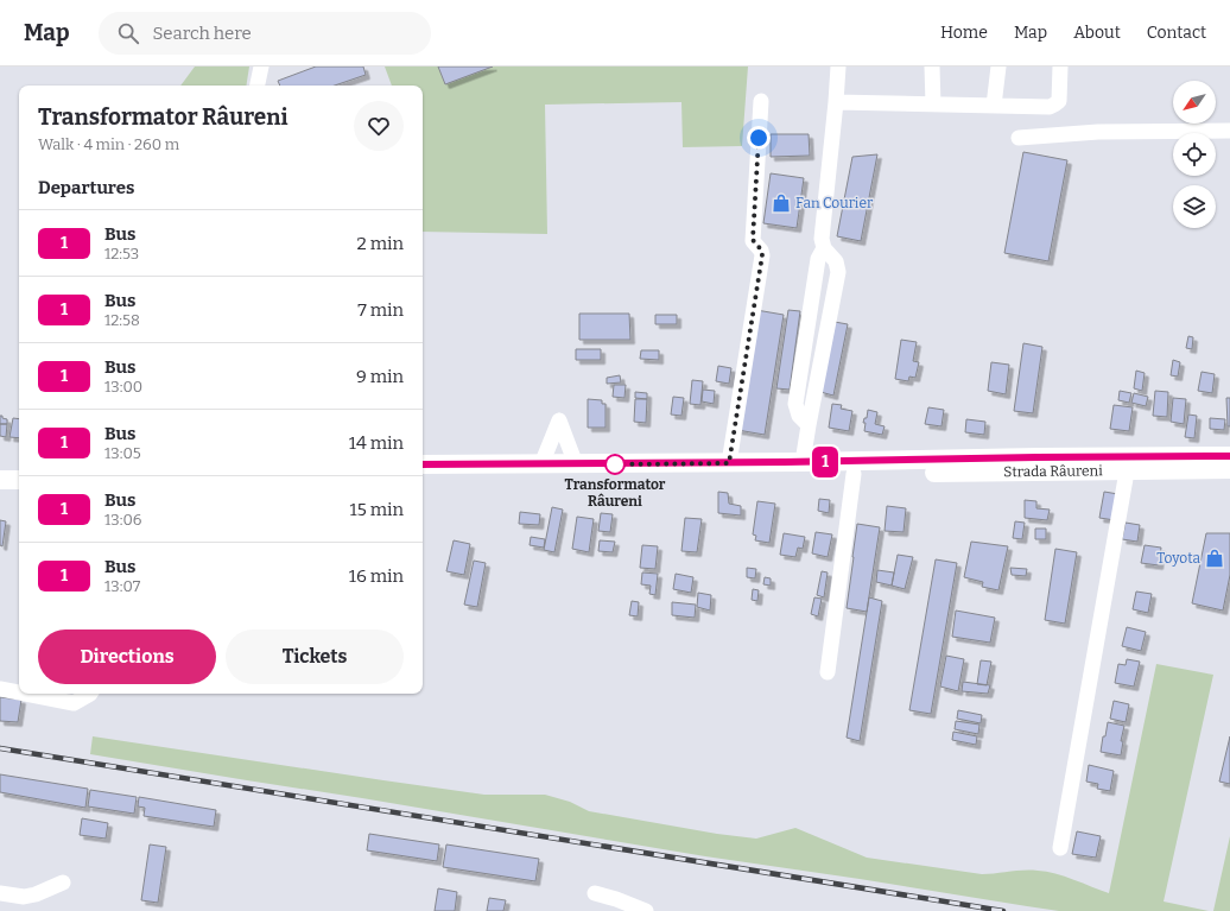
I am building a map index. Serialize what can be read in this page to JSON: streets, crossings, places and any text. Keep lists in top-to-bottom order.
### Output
{
  "streets": {
    "main road": ["Strada Râureni"]
  },
  "places": {
    "shop": ["Fan Courier", "Toyota"],
    "other": ["Transformator Râureni"]
  },
  "lines": ["bus line 1"],
  "north": "bottom left",
  "page": {
    "header": "Map",
    "search": "Search here",
    "nav": [
      "Home",
      "Map",
      "About",
      "Contact"
    ],
    "on_map": "1",
    "heading": [
      ["Transformator Râureni", "Walk · 4 min · 260 m"],
      "Departures"
    ],
    "list": [
      {
        "mark": "1",
        "name": "Bus",
        "note": "12:53",
        "value": "2 min"
      },
      {
        "mark": "1",
        "name": "Bus",
        "note": "12:58",
        "value": "7 min"
      },
      {
        "mark": "1",
        "name": "Bus",
        "note": "13:00",
        "value": "9 min"
      },
      {
        "mark": "1",
        "name": "Bus",
        "note": "13:05",
        "value": "14 min"
      },
      {
        "mark": "1",
        "name": "Bus",
        "note": "13:06",
        "value": "15 min"
      },
      {
        "mark": "1",
        "name": "Bus",
        "note": "13:07",
        "value": "16 min"
      }
    ],
    "buttons": ["Directions", "Tickets"]
  }
}
